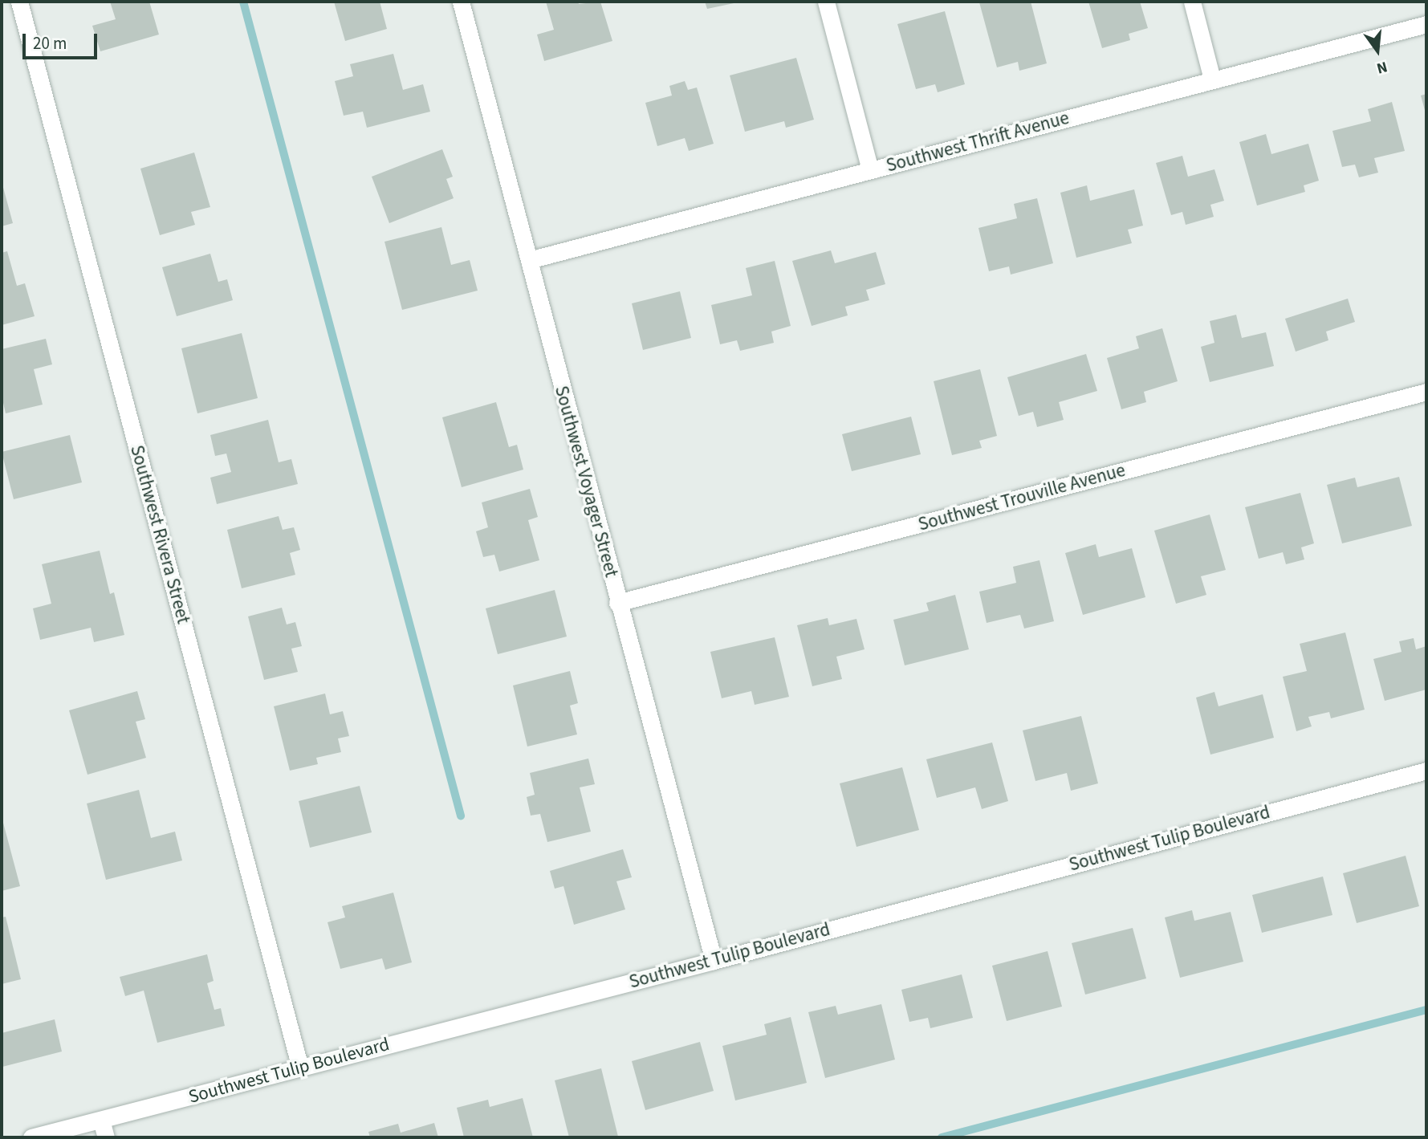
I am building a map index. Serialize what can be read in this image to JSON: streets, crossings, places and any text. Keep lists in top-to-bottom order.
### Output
{
  "streets": {
    "street": [
      "Southwest Thrift Avenue",
      "Southwest Voyager Street",
      "Southwest Trouville Avenue",
      "Southwest Rivera Street",
      "Southwest Tulip Boulevard"
    ]
  },
  "crossings": [
    ["Southwest Thrift Avenue", "Southwest Voyager Street"],
    ["Southwest Voyager Street", "Southwest Trouville Avenue"],
    ["Southwest Voyager Street", "Southwest Tulip Boulevard"],
    ["Southwest Rivera Street", "Southwest Tulip Boulevard"]
  ],
  "scale_bar": "20 m",
  "north": "bottom"
}
